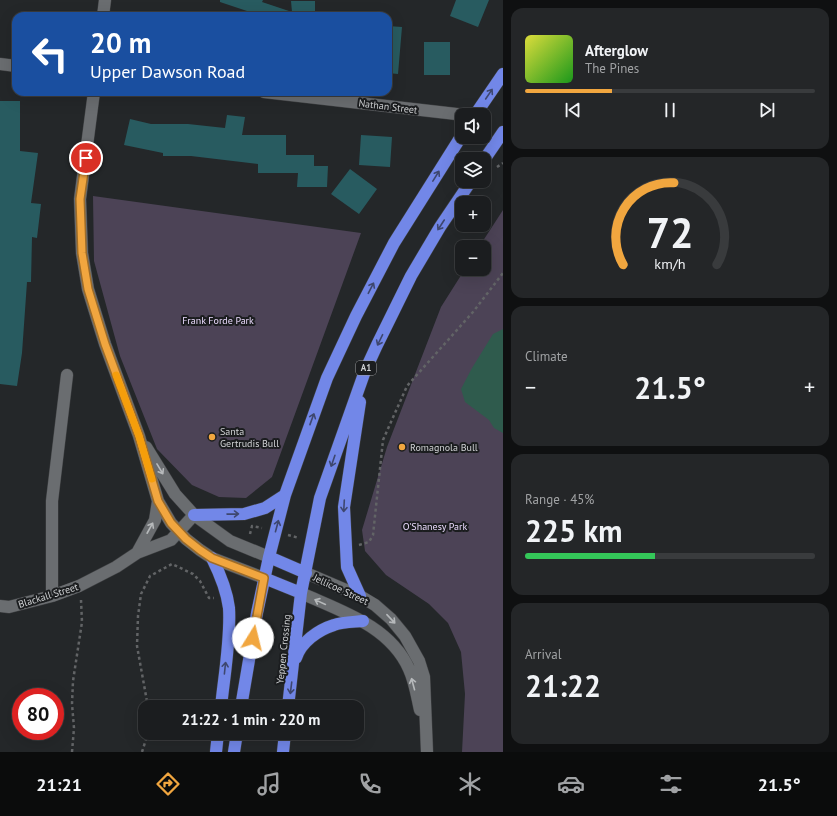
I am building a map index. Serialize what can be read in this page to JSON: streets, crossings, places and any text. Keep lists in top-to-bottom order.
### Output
{
  "streets": {
    "highway": ["A1", "Yeppen Crossing"],
    "street": ["Nathan Street", "Jellicoe Street", "Blackall Street"]
  },
  "crossings": [
    ["A1", "Jellicoe Street"],
    ["A1", "Yeppen Crossing"],
    ["Jellicoe Street", "Yeppen Crossing"]
  ],
  "parks": ["Frank Forde Park", "O'Shanesy Park"],
  "places": ["Santa Gertrudis Bull", "Romagnola Bull"],
  "page": {
    "turn": ["20 m", "Upper Dawson Road"],
    "song": ["Afterglow", "The Pines"],
    "map_buttons": ["+", "−"],
    "tile": [
      "Climate",
      ["Range · 45%", "225 km"],
      ["Arrival", "21:22"]
    ],
    "heat": ["−", "21.5°", "+"],
    "limit": "80",
    "trip": "21:22 · 1 min · 220 m",
    "tabs": ["21:21", "21.5°"],
    "gauge": ["72", "km/h"]
  }
}
